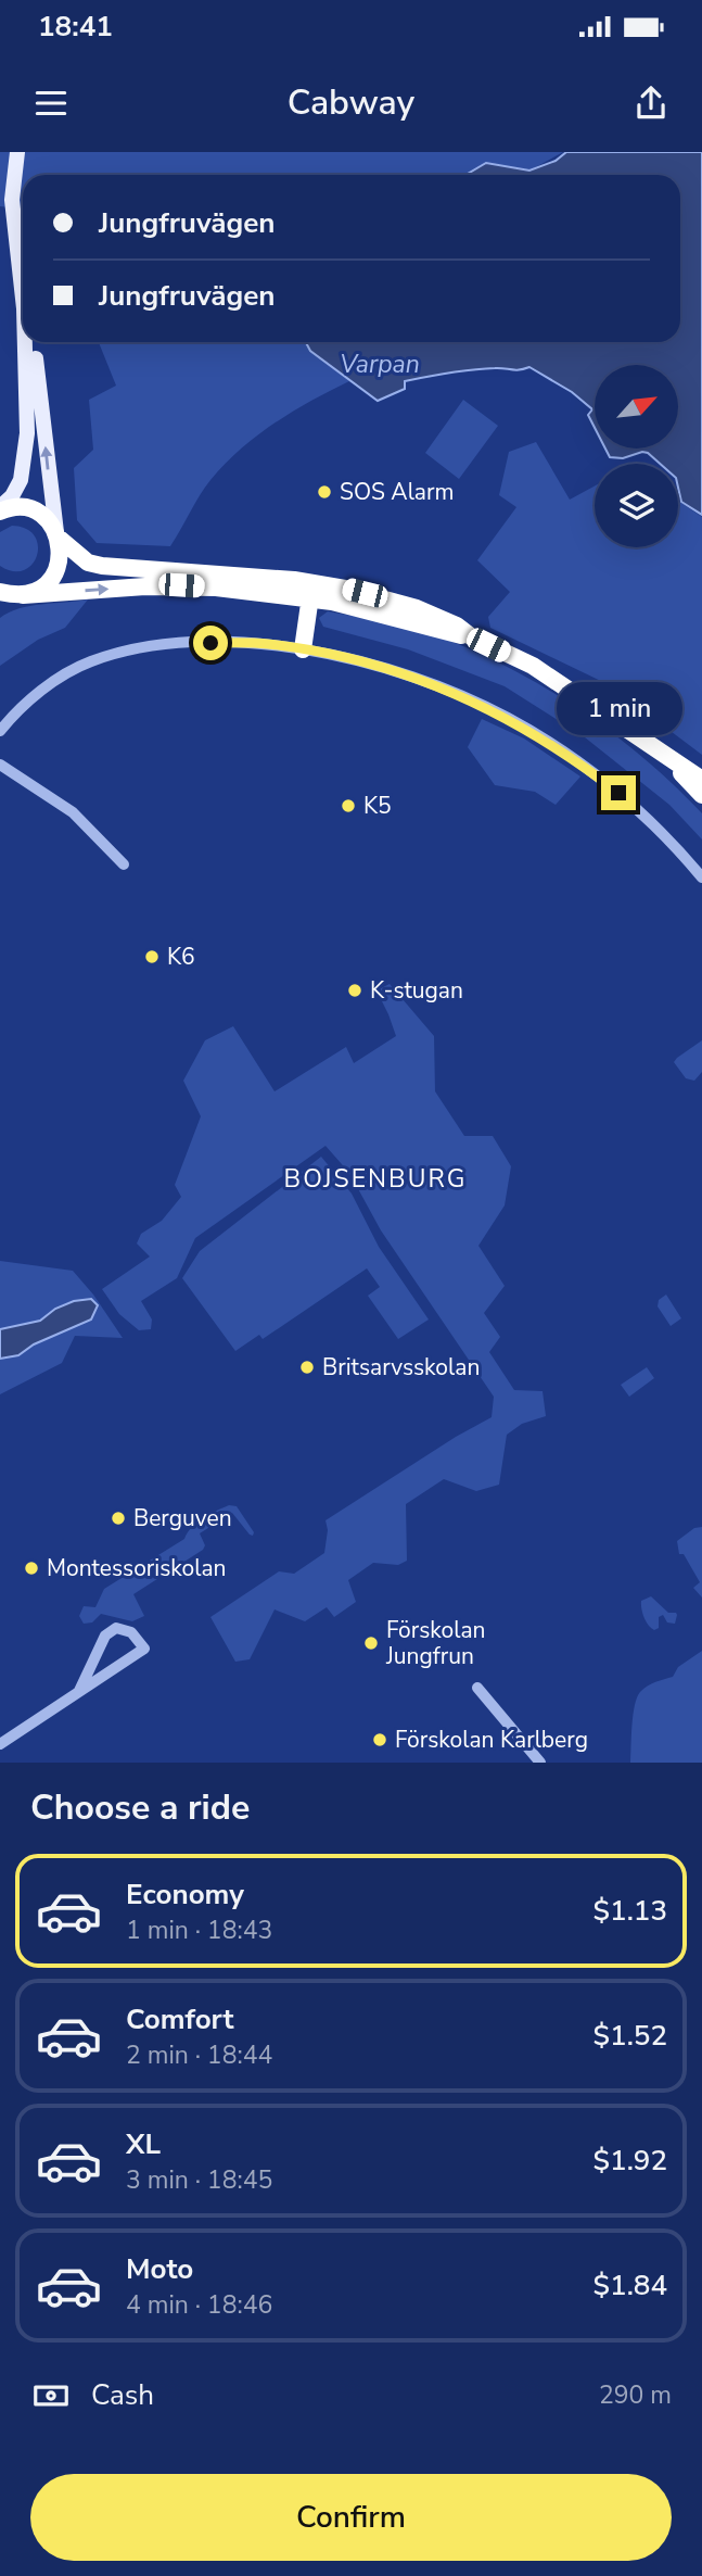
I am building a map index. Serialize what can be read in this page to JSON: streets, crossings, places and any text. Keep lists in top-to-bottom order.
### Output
{
  "districts": ["BOJSENBURG"],
  "water": ["Varpan"],
  "places": [
    "SOS Alarm",
    "K5",
    "K6",
    "K-stugan",
    "Britsarvsskolan",
    "Berguven",
    "Montessoriskolan",
    "Förskolan Jungfrun",
    "Förskolan Karlberg"
  ],
  "north": "top right",
  "page": {
    "status": "18:41",
    "header": "Cabway",
    "banner": ["Jungfruvägen", "Jungfruvägen"],
    "bubble": "1 min",
    "heading": "Choose a ride",
    "list": [
      {
        "name": "Economy",
        "note": "1 min · 18:43",
        "value": "$1.13"
      },
      {
        "name": "Comfort",
        "note": "2 min · 18:44",
        "value": "$1.52"
      },
      {
        "name": "XL",
        "note": "3 min · 18:45",
        "value": "$1.92"
      },
      {
        "name": "Moto",
        "note": "4 min · 18:46",
        "value": "$1.84"
      }
    ],
    "pay": ["Cash", "290 m"],
    "buttons": "Confirm"
  }
}
